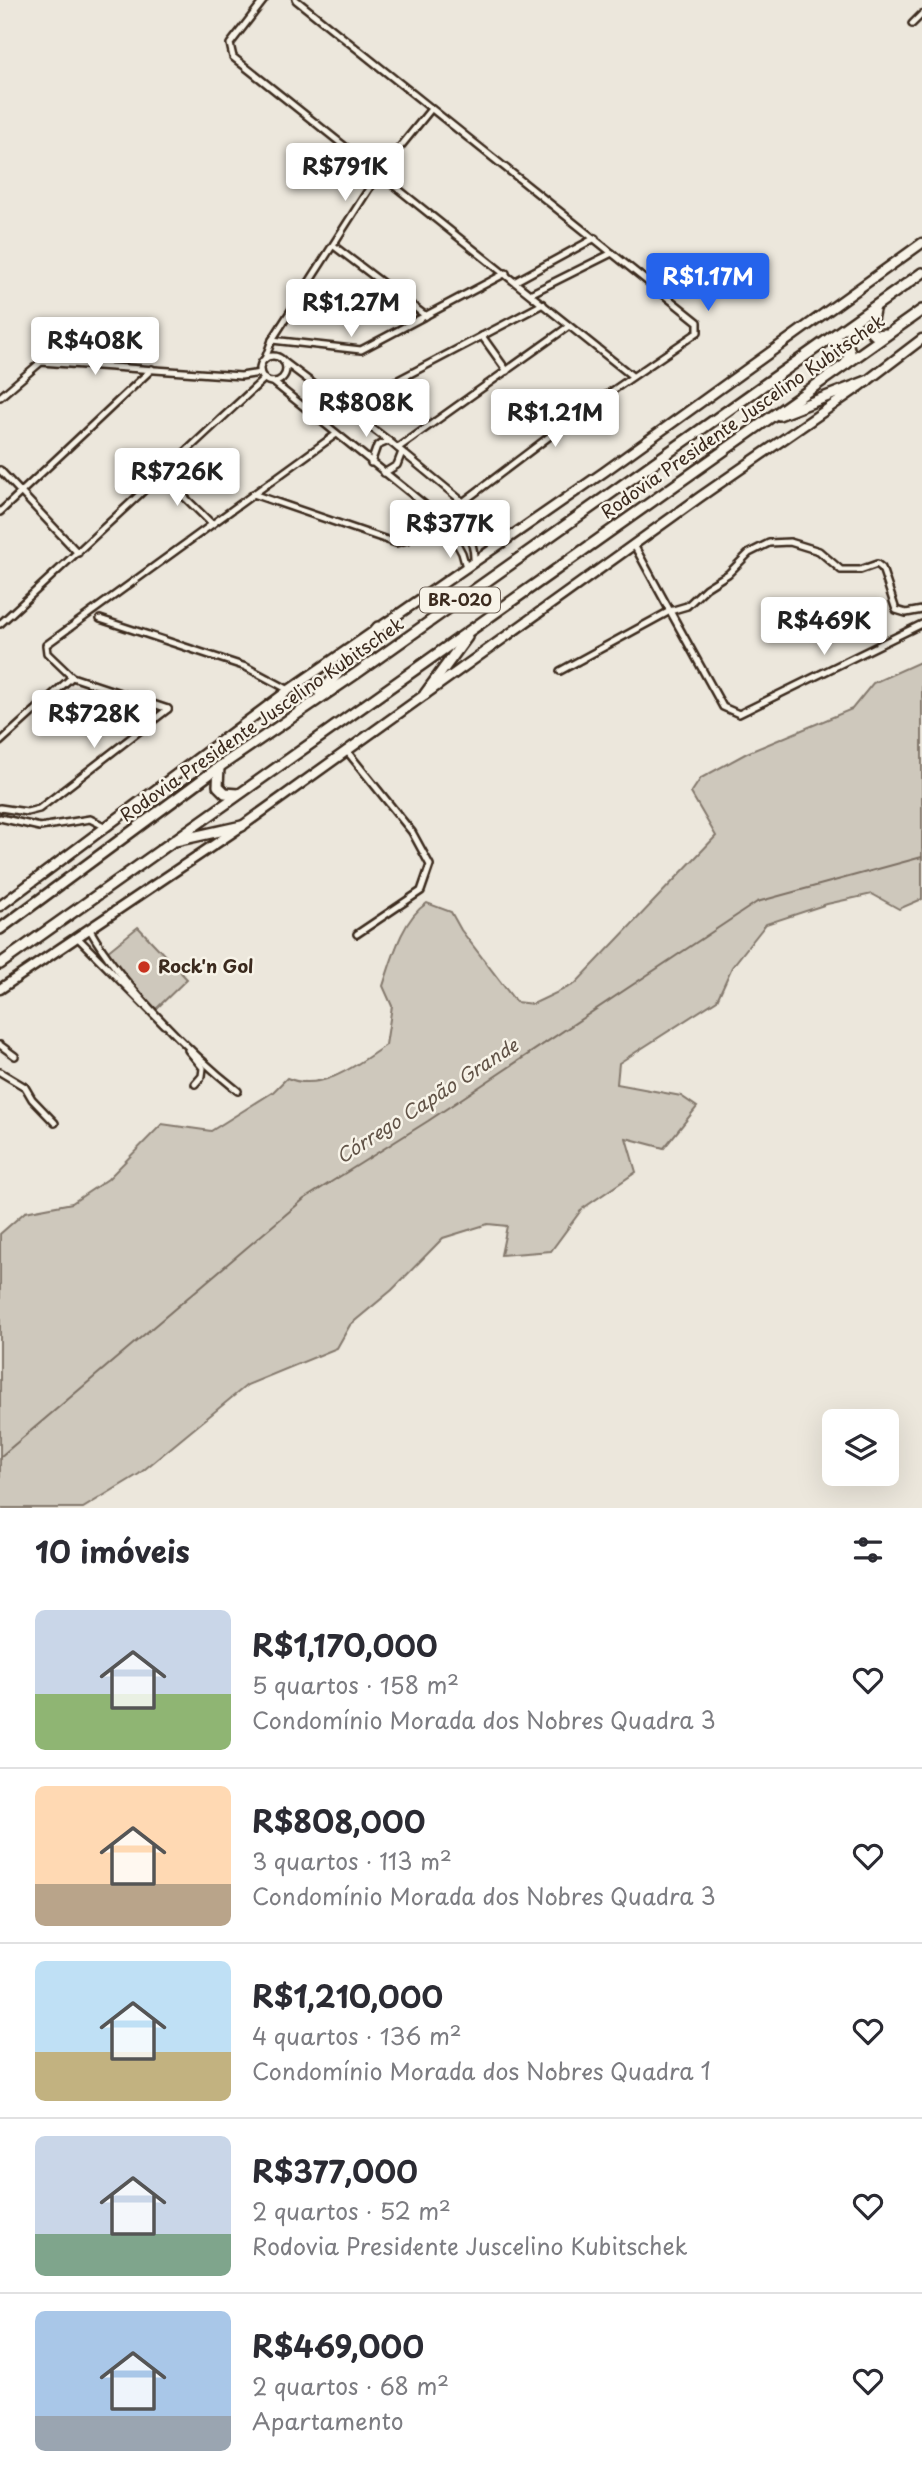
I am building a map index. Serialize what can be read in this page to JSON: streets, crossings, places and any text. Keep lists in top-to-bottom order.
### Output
{
  "streets": {
    "highway": ["Rodovia Presidente Juscelino Kubitschek", "BR-020"]
  },
  "water": ["Córrego Capão Grande"],
  "places": ["Rock'n Gol"],
  "page": {
    "price": [
      "R$791K",
      "R$1.17M",
      "R$1.27M",
      "R$408K",
      "R$808K",
      "R$1.21M",
      "R$726K",
      "R$377K",
      "R$469K",
      "R$728K"
    ],
    "heading": "10 imóveis",
    "list": [
      {
        "name": "R$1,170,000",
        "note": "5 quartos · 158 m² · Condomínio Morada dos Nobres Quadra 3"
      },
      {
        "name": "R$808,000",
        "note": "3 quartos · 113 m² · Condomínio Morada dos Nobres Quadra 3"
      },
      {
        "name": "R$1,210,000",
        "note": "4 quartos · 136 m² · Condomínio Morada dos Nobres Quadra 1"
      },
      {
        "name": "R$377,000",
        "note": "2 quartos · 52 m² · Rodovia Presidente Juscelino Kubitschek"
      },
      {
        "name": "R$469,000",
        "note": "2 quartos · 68 m² · Apartamento"
      }
    ]
  }
}
